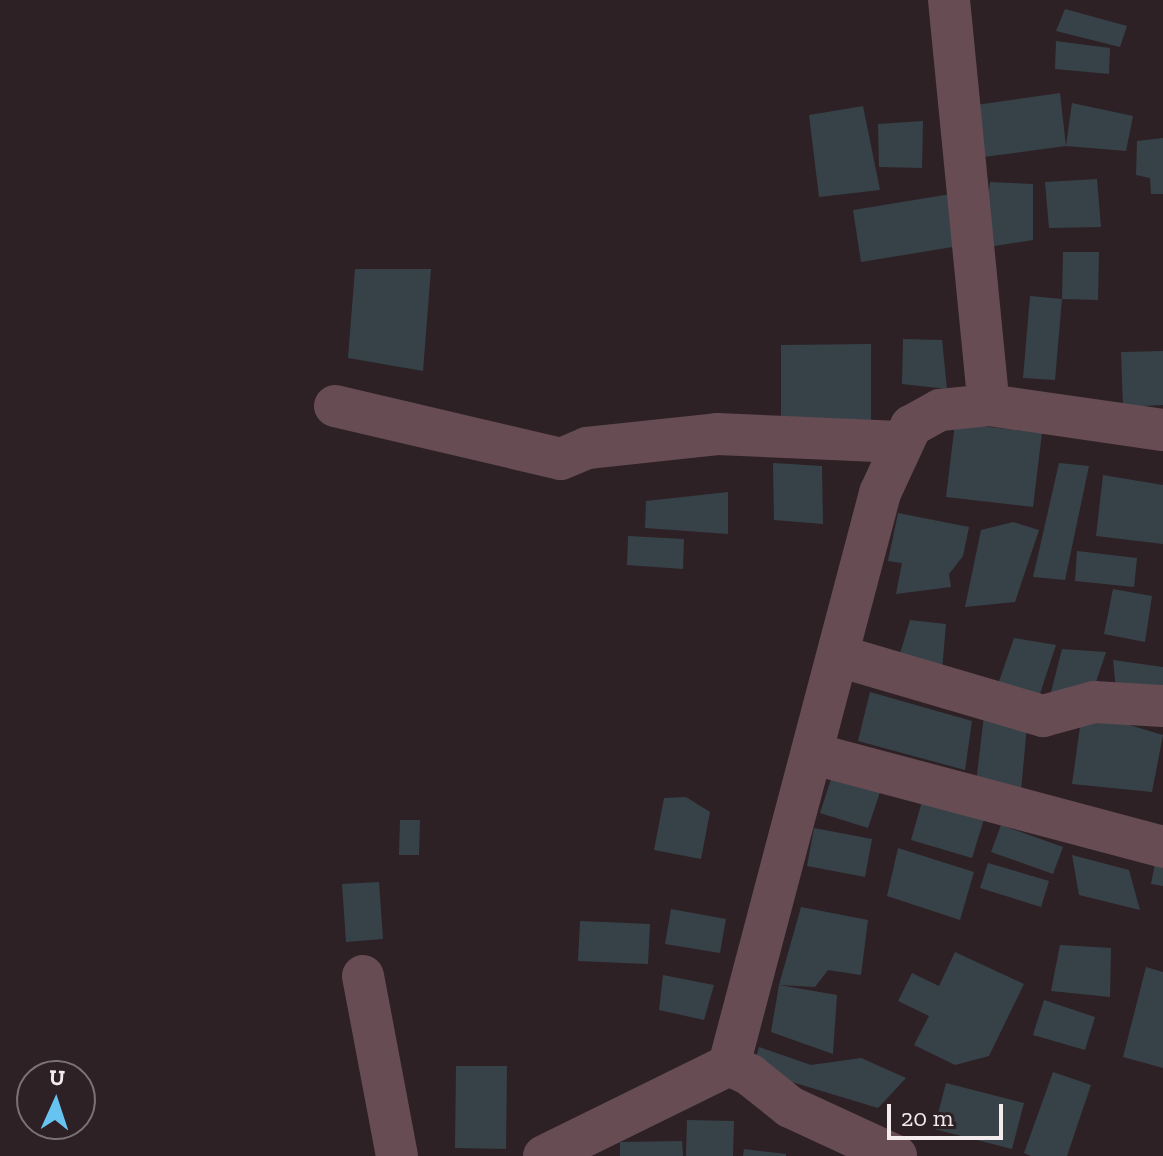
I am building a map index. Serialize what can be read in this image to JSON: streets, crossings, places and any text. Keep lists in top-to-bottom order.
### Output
{
  "scale_bar": "20 m",
  "north": "top"
}
